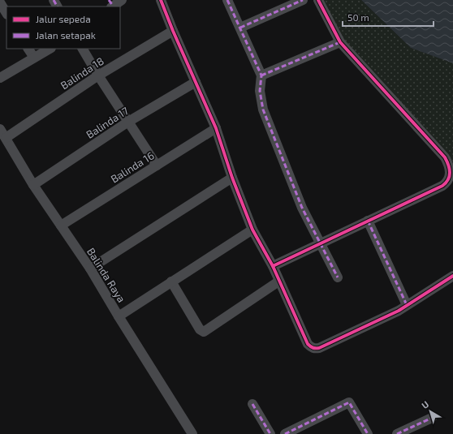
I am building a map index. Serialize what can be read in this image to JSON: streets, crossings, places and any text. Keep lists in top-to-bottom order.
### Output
{
  "streets": {
    "street": [
      "Balinda 18",
      "Balinda 17",
      "Balinda 16",
      "Balinda Raya"
    ]
  },
  "crossings": [
    ["Balinda 18", "Balinda Raya"],
    ["Balinda 17", "Balinda Raya"],
    ["Balinda 16", "Balinda Raya"]
  ],
  "legend": ["Jalur sepeda", "Jalan setapak"],
  "scale_bar": "50 m",
  "north": "top left"
}
